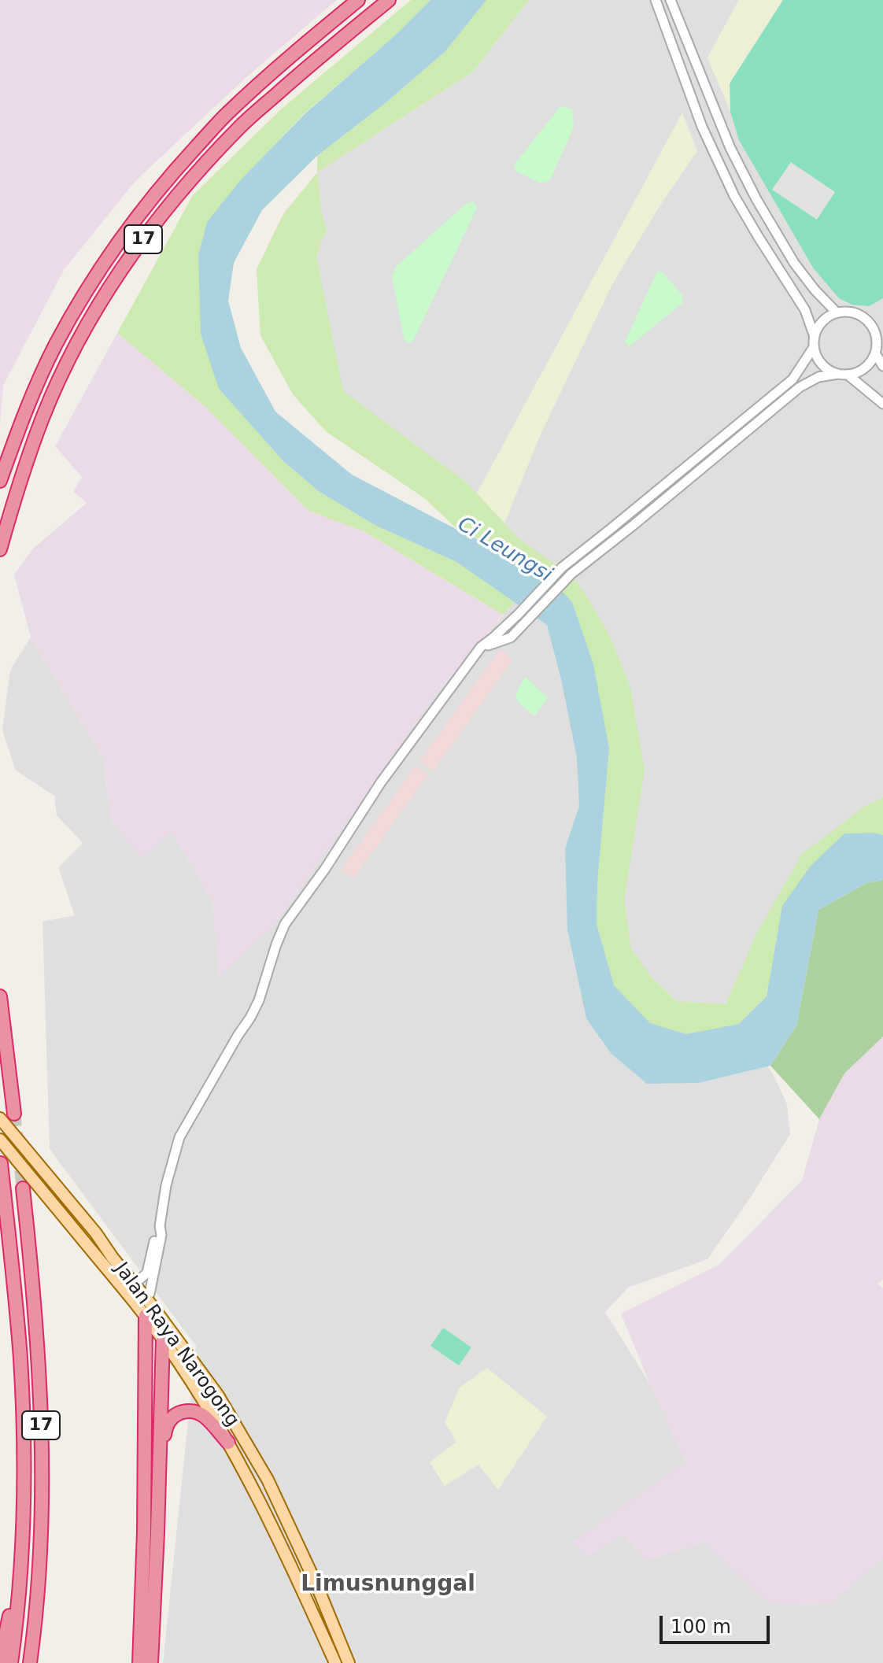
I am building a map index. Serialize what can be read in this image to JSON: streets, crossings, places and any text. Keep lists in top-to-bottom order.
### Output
{
  "streets": {
    "highway": ["17"],
    "main road": ["Jalan Raya Narogong"]
  },
  "districts": ["Limusnunggal"],
  "water": ["Ci Leungsi"],
  "scale_bar": "100 m"
}
